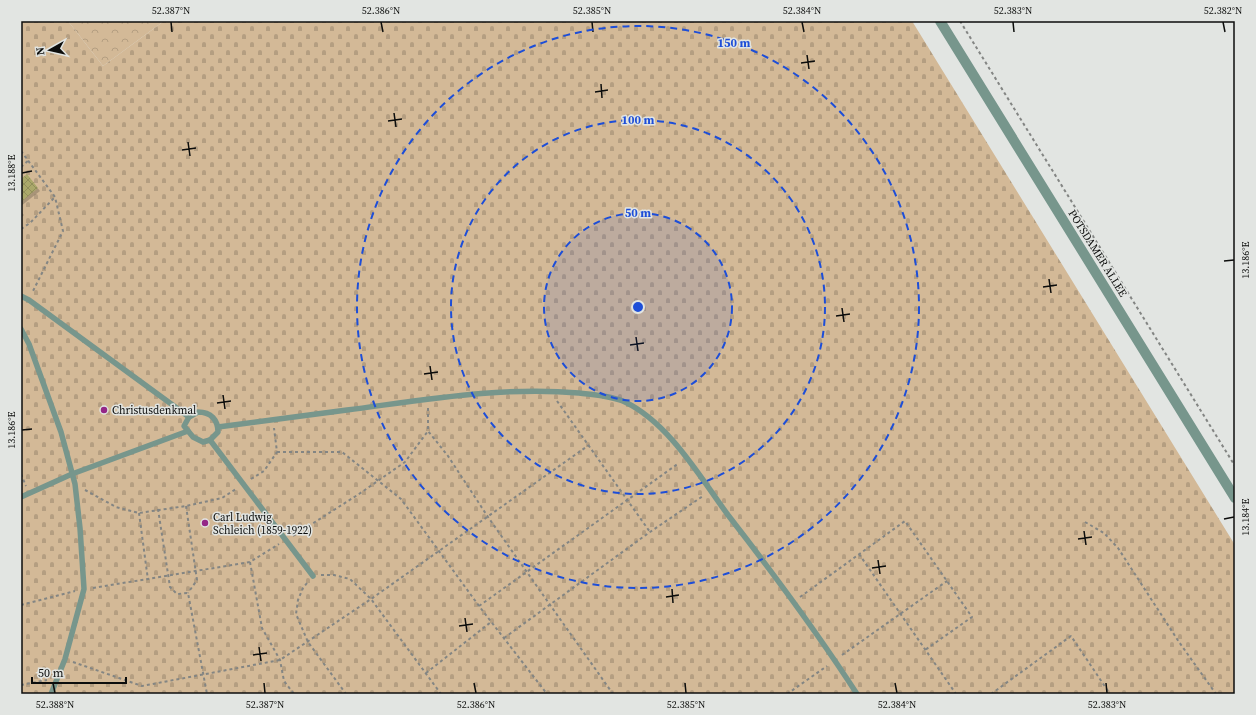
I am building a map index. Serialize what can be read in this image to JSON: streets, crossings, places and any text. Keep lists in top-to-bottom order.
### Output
{
  "streets": {
    "street": ["POTSDAMER ALLEE"]
  },
  "places": ["Christusdenkmal", "Carl Ludwig Schleich (1859-1922)"],
  "scale_bar": "50 m",
  "north": "left",
  "coordinates": [
    "52.387°N",
    "52.386°N",
    "52.385°N",
    "52.384°N",
    "52.383°N",
    "52.382°N",
    "13.188°E",
    "13.186°E",
    "13.184°E",
    "52.388°N"
  ],
  "rings": ["150 m", "100 m", "50 m"]
}
